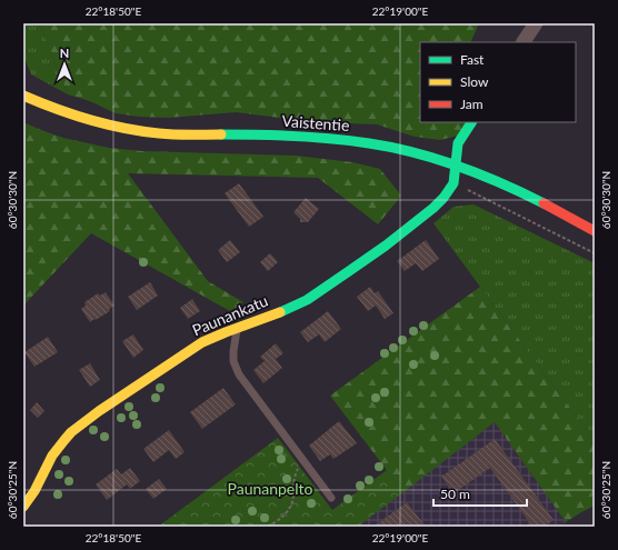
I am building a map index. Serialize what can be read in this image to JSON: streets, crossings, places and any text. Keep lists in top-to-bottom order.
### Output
{
  "streets": {
    "street": ["Vaistentie", "Paunankatu"]
  },
  "parks": ["Paunanpelto"],
  "legend": ["Fast", "Slow", "Jam"],
  "scale_bar": "50 m",
  "north": "top",
  "coordinates": [
    "22°18'50\"E",
    "22°19'00\"E",
    "60°30'30\"N",
    "60°30'25\"N"
  ]
}
